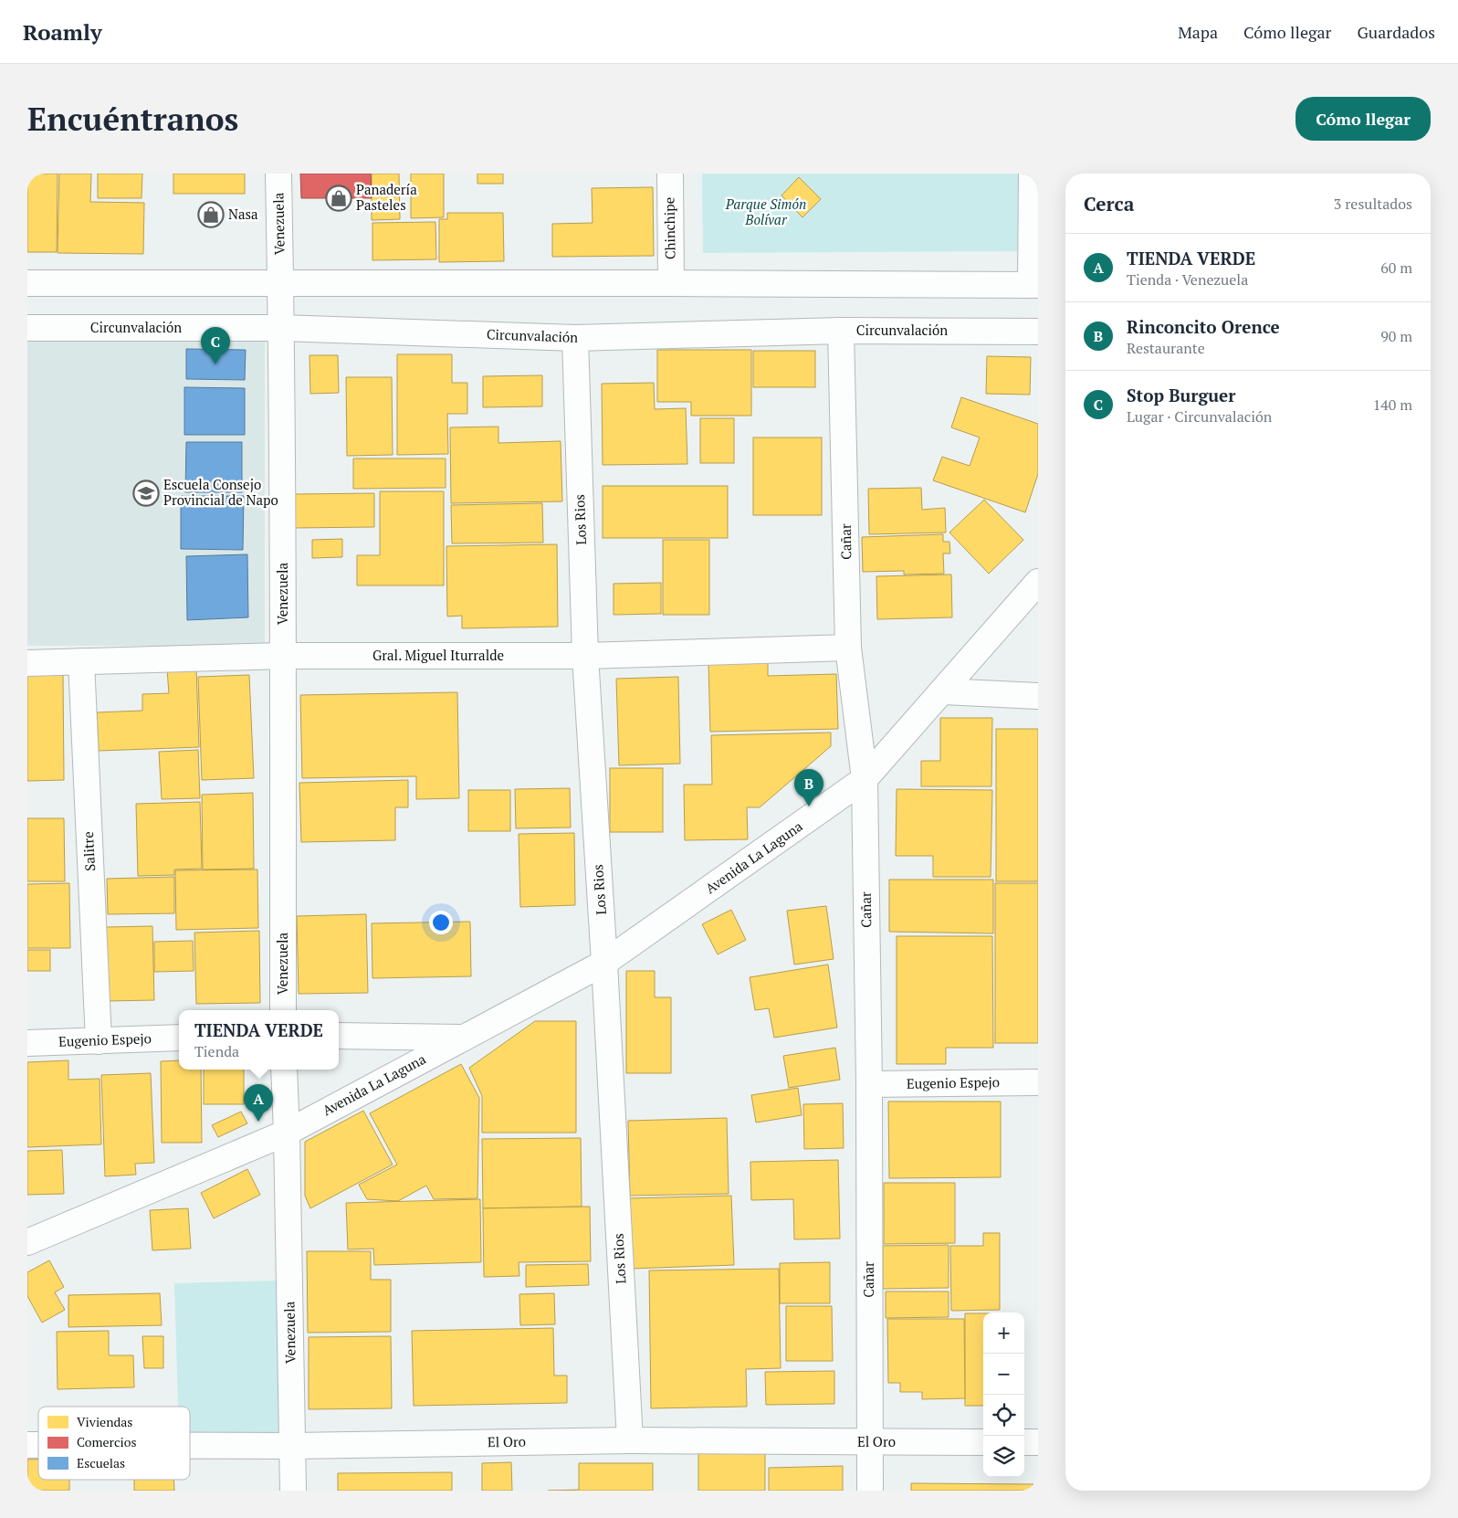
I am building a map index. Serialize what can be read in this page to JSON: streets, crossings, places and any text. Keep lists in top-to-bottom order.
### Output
{
  "streets": {
    "street": [
      "Venezuela",
      "Chinchipe",
      "Circunvalación",
      "Los Rios",
      "Cañar",
      "Gral. Miguel Iturralde",
      "Salitre",
      "Avenida La Laguna",
      "Eugenio Espejo",
      "El Oro"
    ]
  },
  "crossings": [
    ["Venezuela", "Circunvalación"],
    ["Venezuela", "Gral. Miguel Iturralde"],
    ["Venezuela", "Avenida La Laguna"],
    ["Venezuela", "El Oro"],
    ["Circunvalación", "Los Rios"],
    ["Circunvalación", "Cañar"],
    ["Los Rios", "Gral. Miguel Iturralde"],
    ["Los Rios", "Avenida La Laguna"],
    ["Los Rios", "El Oro"],
    ["Cañar", "Gral. Miguel Iturralde"],
    ["Cañar", "Avenida La Laguna"],
    ["Cañar", "Eugenio Espejo"],
    ["Cañar", "El Oro"],
    ["Gral. Miguel Iturralde", "Salitre"],
    ["Salitre", "Eugenio Espejo"]
  ],
  "parks": ["Parque Simón Bolívar"],
  "places": {
    "shop": ["Panadería Pasteles", "Nasa"],
    "school or university": ["Escuela Consejo Provincial de Napo"]
  },
  "legend": ["Viviendas", "Comercios", "Escuelas"],
  "page": {
    "header": "Roamly",
    "nav": ["Mapa", "Cómo llegar", "Guardados"],
    "buttons": "Cómo llegar",
    "title": "Encuéntranos",
    "heading": ["Cerca", "3 resultados"],
    "list": [
      {
        "mark": "A",
        "name": "TIENDA VERDE",
        "note": "Tienda · Venezuela",
        "value": "60 m"
      },
      {
        "mark": "B",
        "name": "Rinconcito Orence",
        "note": "Restaurante",
        "value": "90 m"
      },
      {
        "mark": "C",
        "name": "Stop Burguer",
        "note": "Lugar · Circunvalación",
        "value": "140 m"
      }
    ],
    "pins": ["C", "B", "A"],
    "popup": ["TIENDA VERDE", "Tienda"],
    "map_buttons": ["+", "−"]
  }
}
